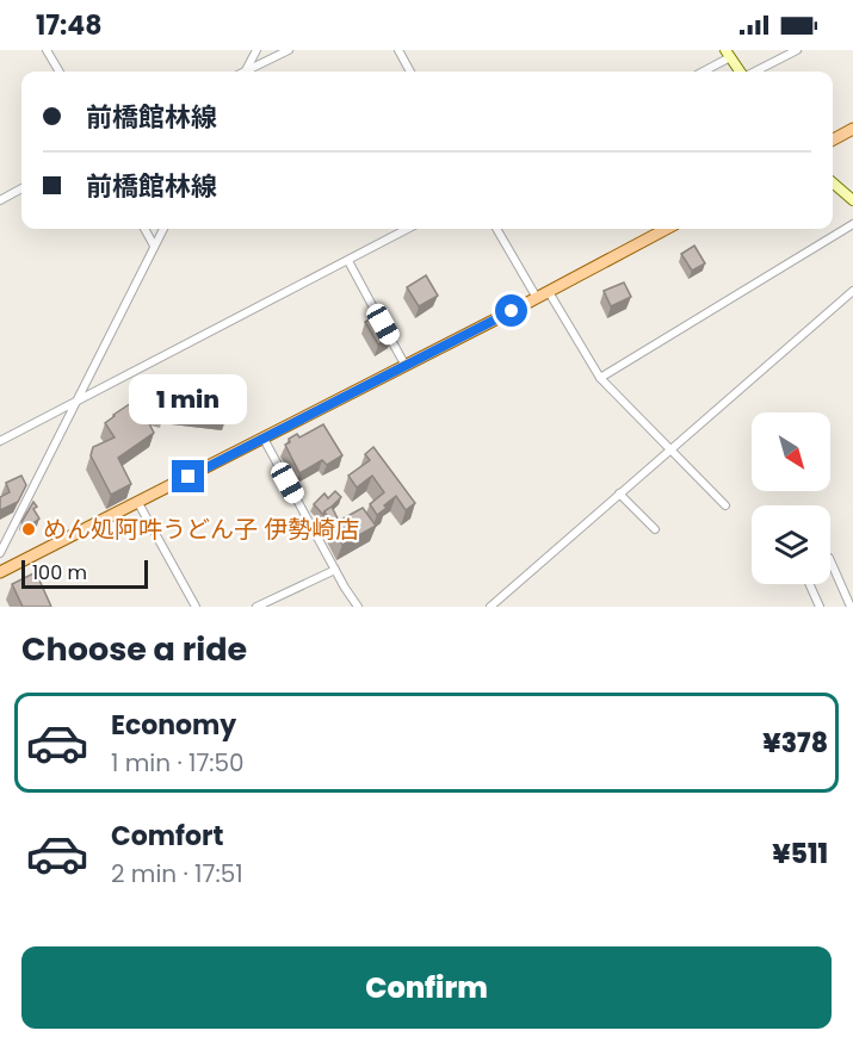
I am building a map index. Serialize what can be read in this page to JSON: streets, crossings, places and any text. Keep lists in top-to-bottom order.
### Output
{
  "places": ["めん処阿吽うどん子 伊勢崎店"],
  "scale_bar": "100 m",
  "north": "bottom right",
  "page": {
    "status": "17:48",
    "banner": ["前橋館林線", "前橋館林線"],
    "bubble": "1 min",
    "scale": "100 m",
    "heading": "Choose a ride",
    "list": [
      {
        "name": "Economy",
        "note": "1 min · 17:50",
        "value": "¥378"
      },
      {
        "name": "Comfort",
        "note": "2 min · 17:51",
        "value": "¥511"
      }
    ],
    "buttons": "Confirm"
  }
}
